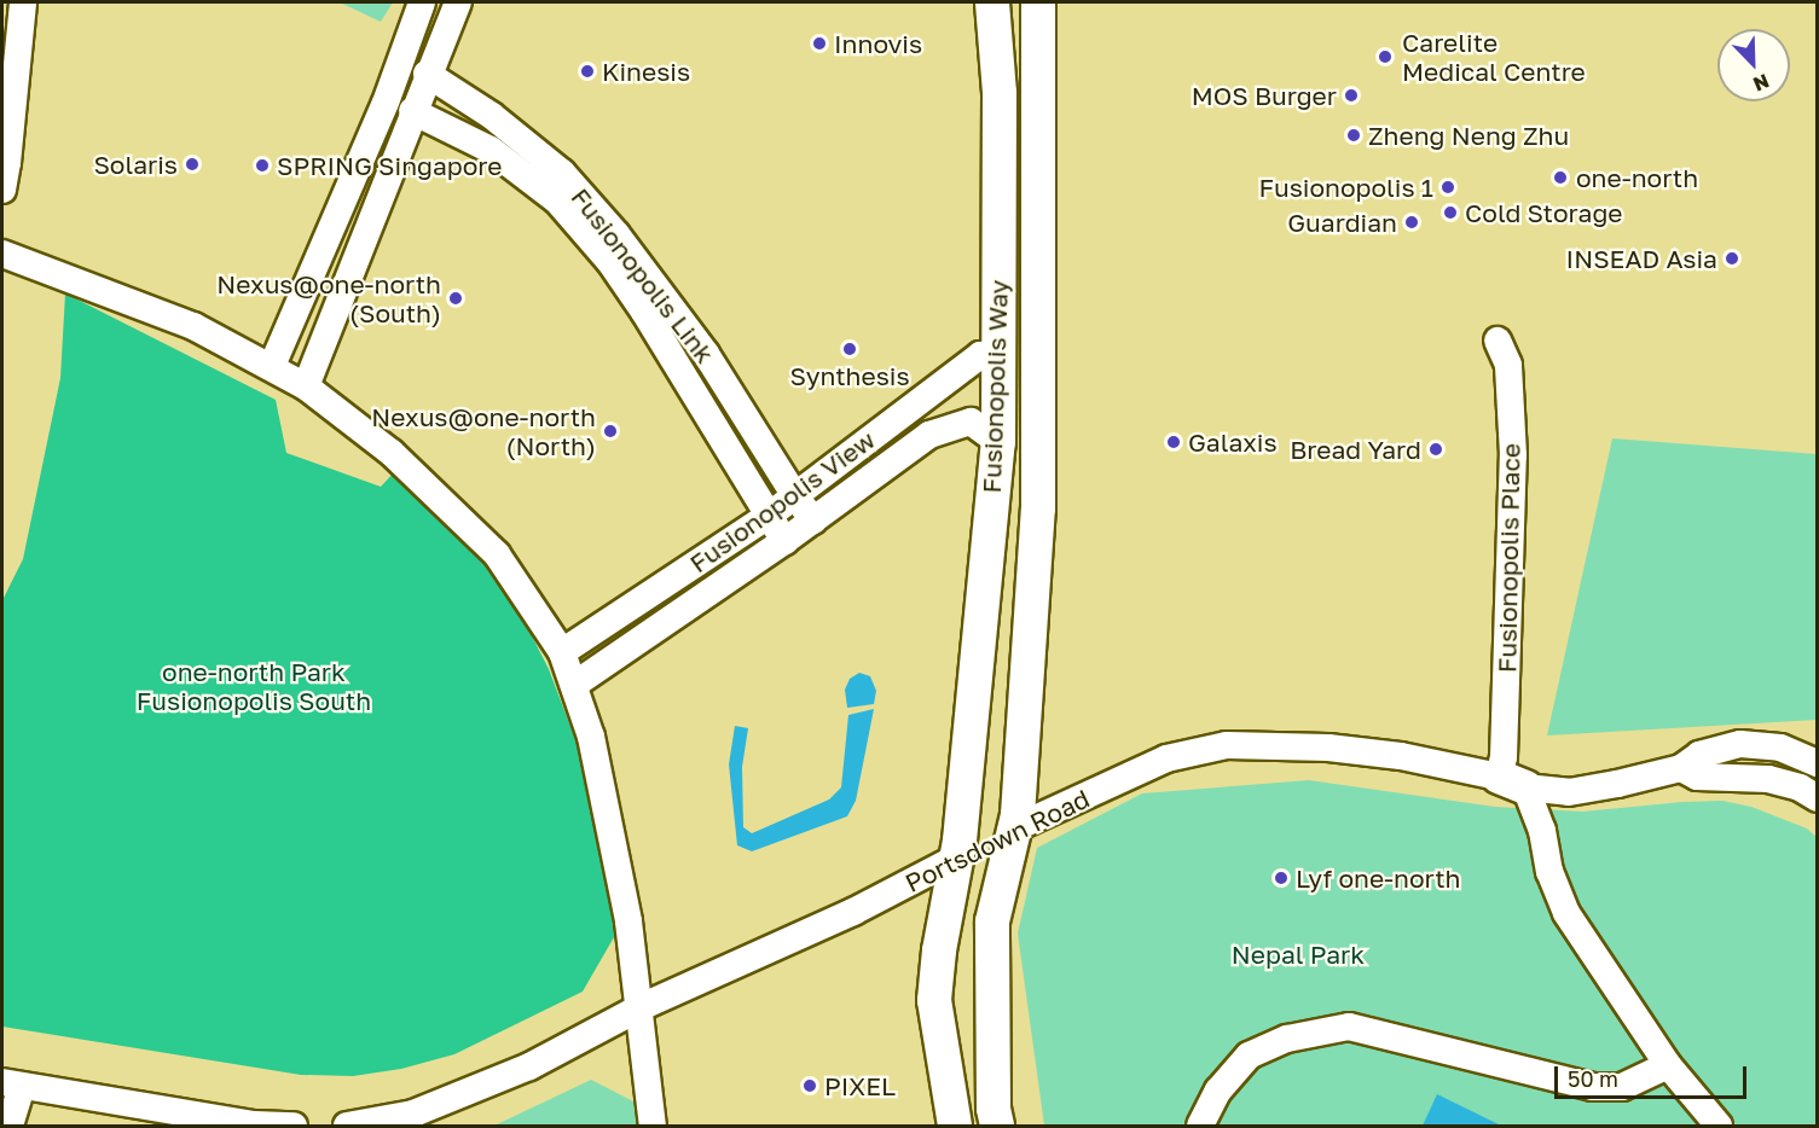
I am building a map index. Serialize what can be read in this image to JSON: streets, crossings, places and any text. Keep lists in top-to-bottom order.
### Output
{
  "streets": {
    "street": [
      "Fusionopolis Link",
      "Fusionopolis Way",
      "Fusionopolis View",
      "Fusionopolis Place",
      "Portsdown Road"
    ]
  },
  "crossings": [
    ["Fusionopolis Link", "Fusionopolis View"],
    ["Fusionopolis Way", "Fusionopolis View"],
    ["Fusionopolis Way", "Portsdown Road"],
    ["Fusionopolis Place", "Portsdown Road"]
  ],
  "parks": ["one-north Park Fusionopolis South", "Nepal Park"],
  "places": [
    "Innovis",
    "Carelite Medical Centre",
    "Kinesis",
    "MOS Burger",
    "Zheng Neng Zhu",
    "Solaris",
    "SPRING Singapore",
    "one-north",
    "Fusionopolis 1",
    "Cold Storage",
    "Guardian",
    "INSEAD Asia",
    "Nexus@one-north (South)",
    "Synthesis",
    "Nexus@one-north (North)",
    "Galaxis",
    "Bread Yard",
    "Lyf one-north",
    "PIXEL"
  ],
  "scale_bar": "50 m",
  "north": "bottom right"
}
